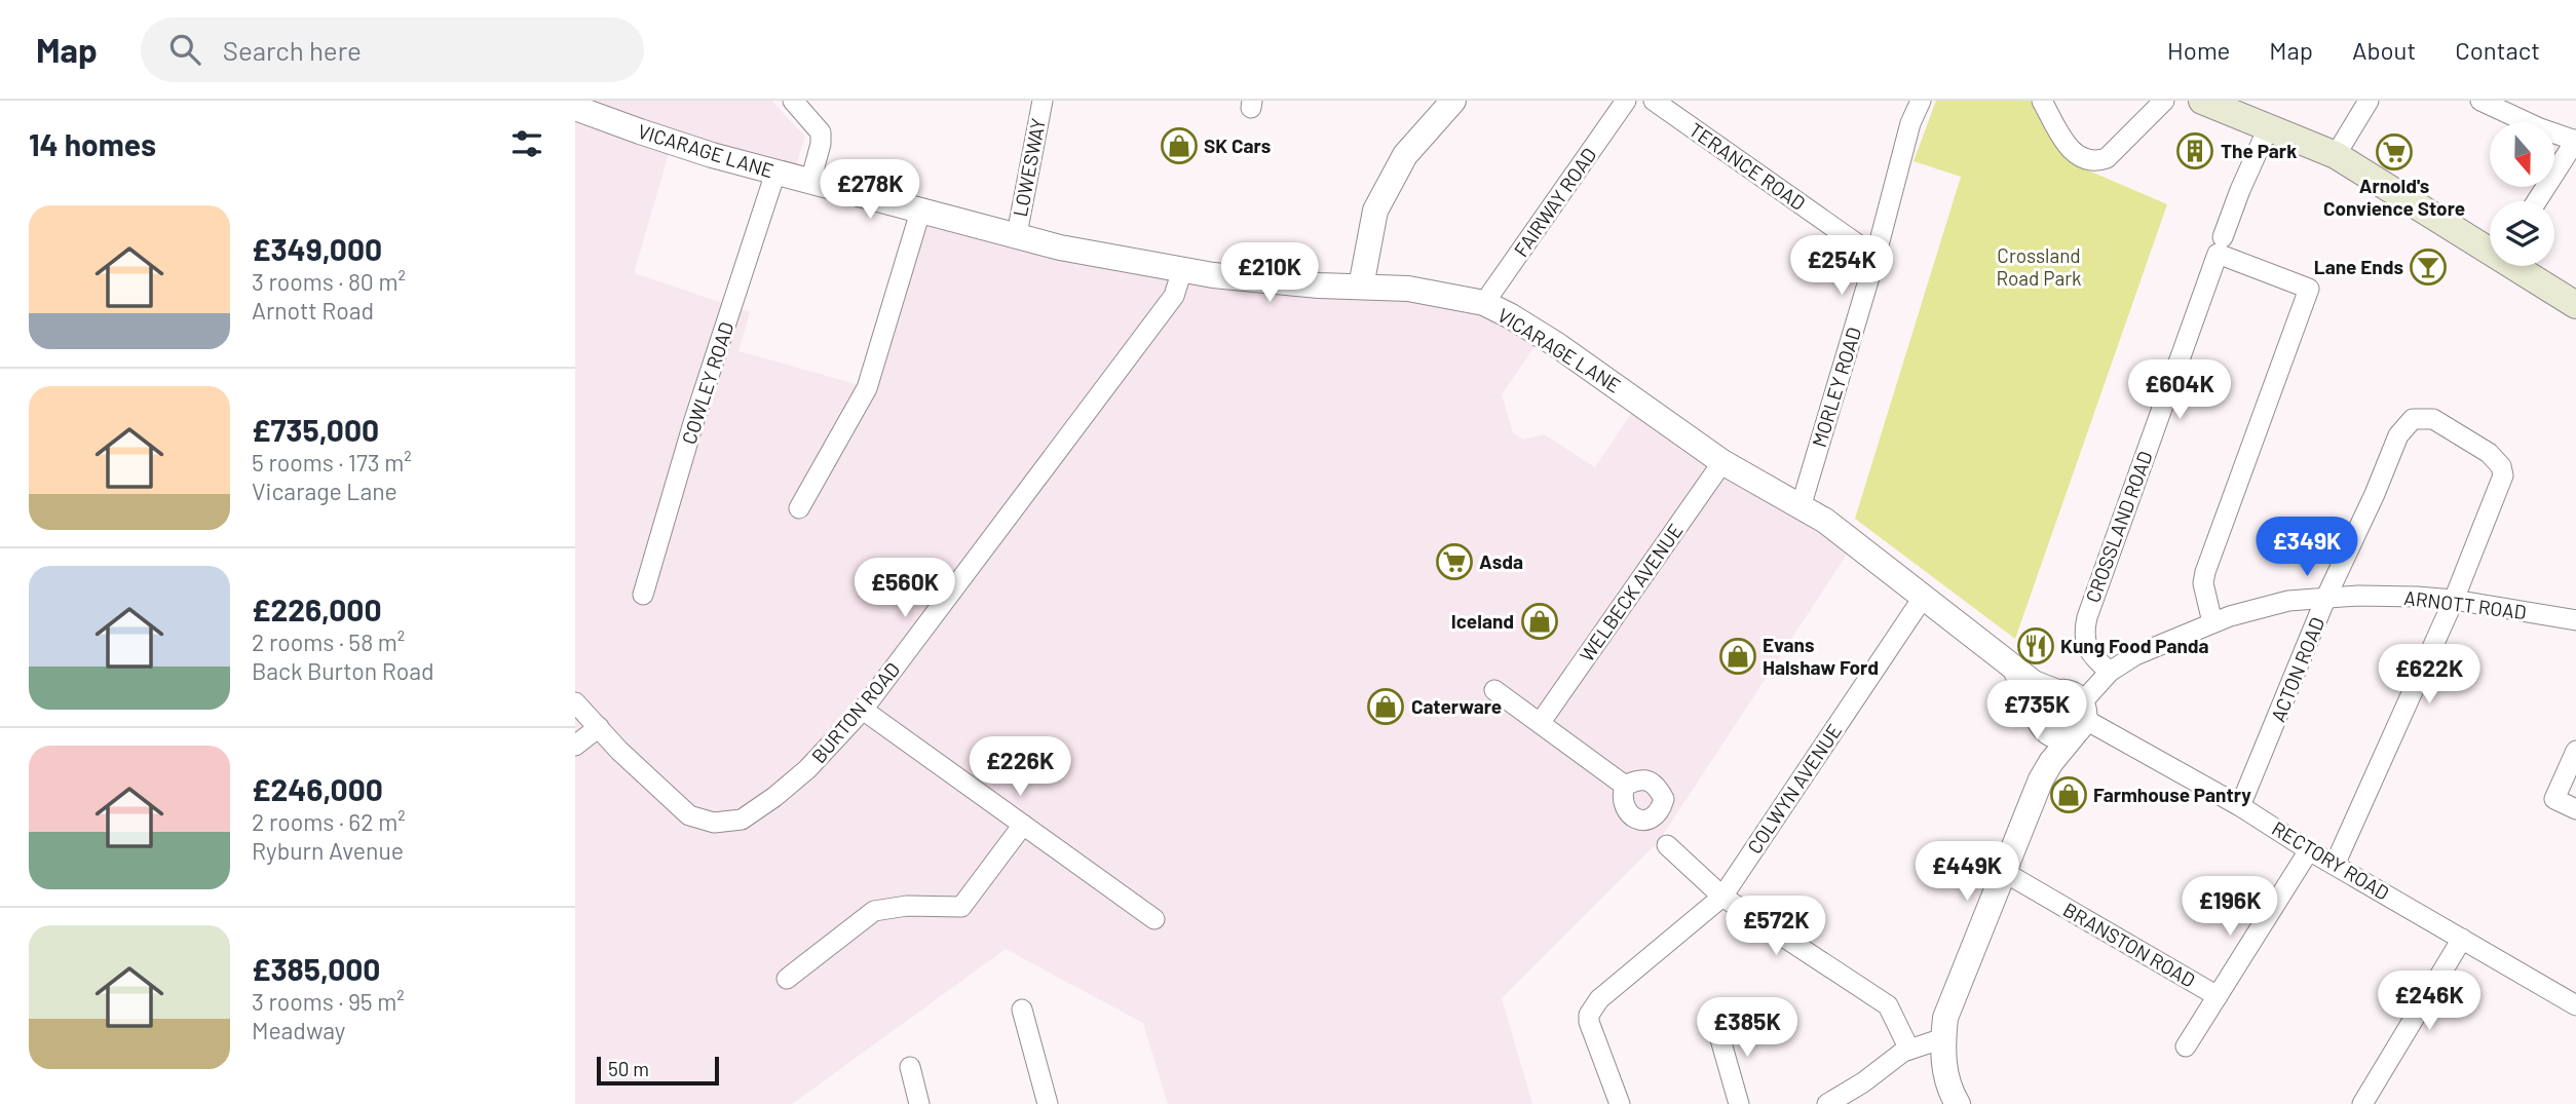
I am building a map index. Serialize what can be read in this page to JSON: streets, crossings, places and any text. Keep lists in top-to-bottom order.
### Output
{
  "streets": {
    "street": [
      "VICARAGE LANE",
      "TERANCE ROAD",
      "LOWESWAY",
      "FAIRWAY ROAD",
      "COWLEY ROAD",
      "MORLEY ROAD",
      "CROSSLAND ROAD",
      "WELBECK AVENUE",
      "ARNOTT ROAD",
      "ACTON ROAD",
      "BURTON ROAD",
      "COLWYN AVENUE",
      "RECTORY ROAD",
      "BRANSTON ROAD"
    ]
  },
  "crossings": [
    ["VICARAGE LANE", "LOWESWAY"],
    ["VICARAGE LANE", "FAIRWAY ROAD"],
    ["VICARAGE LANE", "COWLEY ROAD"],
    ["VICARAGE LANE", "MORLEY ROAD"],
    ["VICARAGE LANE", "WELBECK AVENUE"],
    ["VICARAGE LANE", "ARNOTT ROAD"],
    ["VICARAGE LANE", "BURTON ROAD"],
    ["VICARAGE LANE", "COLWYN AVENUE"],
    ["VICARAGE LANE", "RECTORY ROAD"],
    ["VICARAGE LANE", "BRANSTON ROAD"],
    ["TERANCE ROAD", "MORLEY ROAD"],
    ["CROSSLAND ROAD", "ARNOTT ROAD"],
    ["ARNOTT ROAD", "ACTON ROAD"],
    ["ARNOTT ROAD", "RECTORY ROAD"],
    ["ACTON ROAD", "RECTORY ROAD"]
  ],
  "parks": ["Crossland Road Park"],
  "places": {
    "shop": [
      "SK Cars",
      "Iceland",
      "Evans Halshaw Ford",
      "Caterware",
      "Farmhouse Pantry"
    ],
    "building": ["The Park"],
    "supermarket": ["Arnold's Convience Store", "Asda"],
    "bar": ["Lane Ends"],
    "restaurant": ["Kung Food Panda"]
  },
  "scale_bar": "50 m",
  "north": "bottom",
  "page": {
    "header": "Map",
    "search": "Search here",
    "nav": [
      "Home",
      "Map",
      "About",
      "Contact"
    ],
    "heading": "14 homes",
    "price": [
      "£278K",
      "£254K",
      "£210K",
      "£604K",
      "£349K",
      "£560K",
      "£622K",
      "£735K",
      "£226K",
      "£449K",
      "£196K",
      "£572K",
      "£246K",
      "£385K"
    ],
    "list": [
      {
        "name": "£349,000",
        "note": "3 rooms · 80 m² · Arnott Road"
      },
      {
        "name": "£735,000",
        "note": "5 rooms · 173 m² · Vicarage Lane"
      },
      {
        "name": "£226,000",
        "note": "2 rooms · 58 m² · Back Burton Road"
      },
      {
        "name": "£246,000",
        "note": "2 rooms · 62 m² · Ryburn Avenue"
      },
      {
        "name": "£385,000",
        "note": "3 rooms · 95 m² · Meadway"
      }
    ],
    "scale": "50 m"
  }
}
